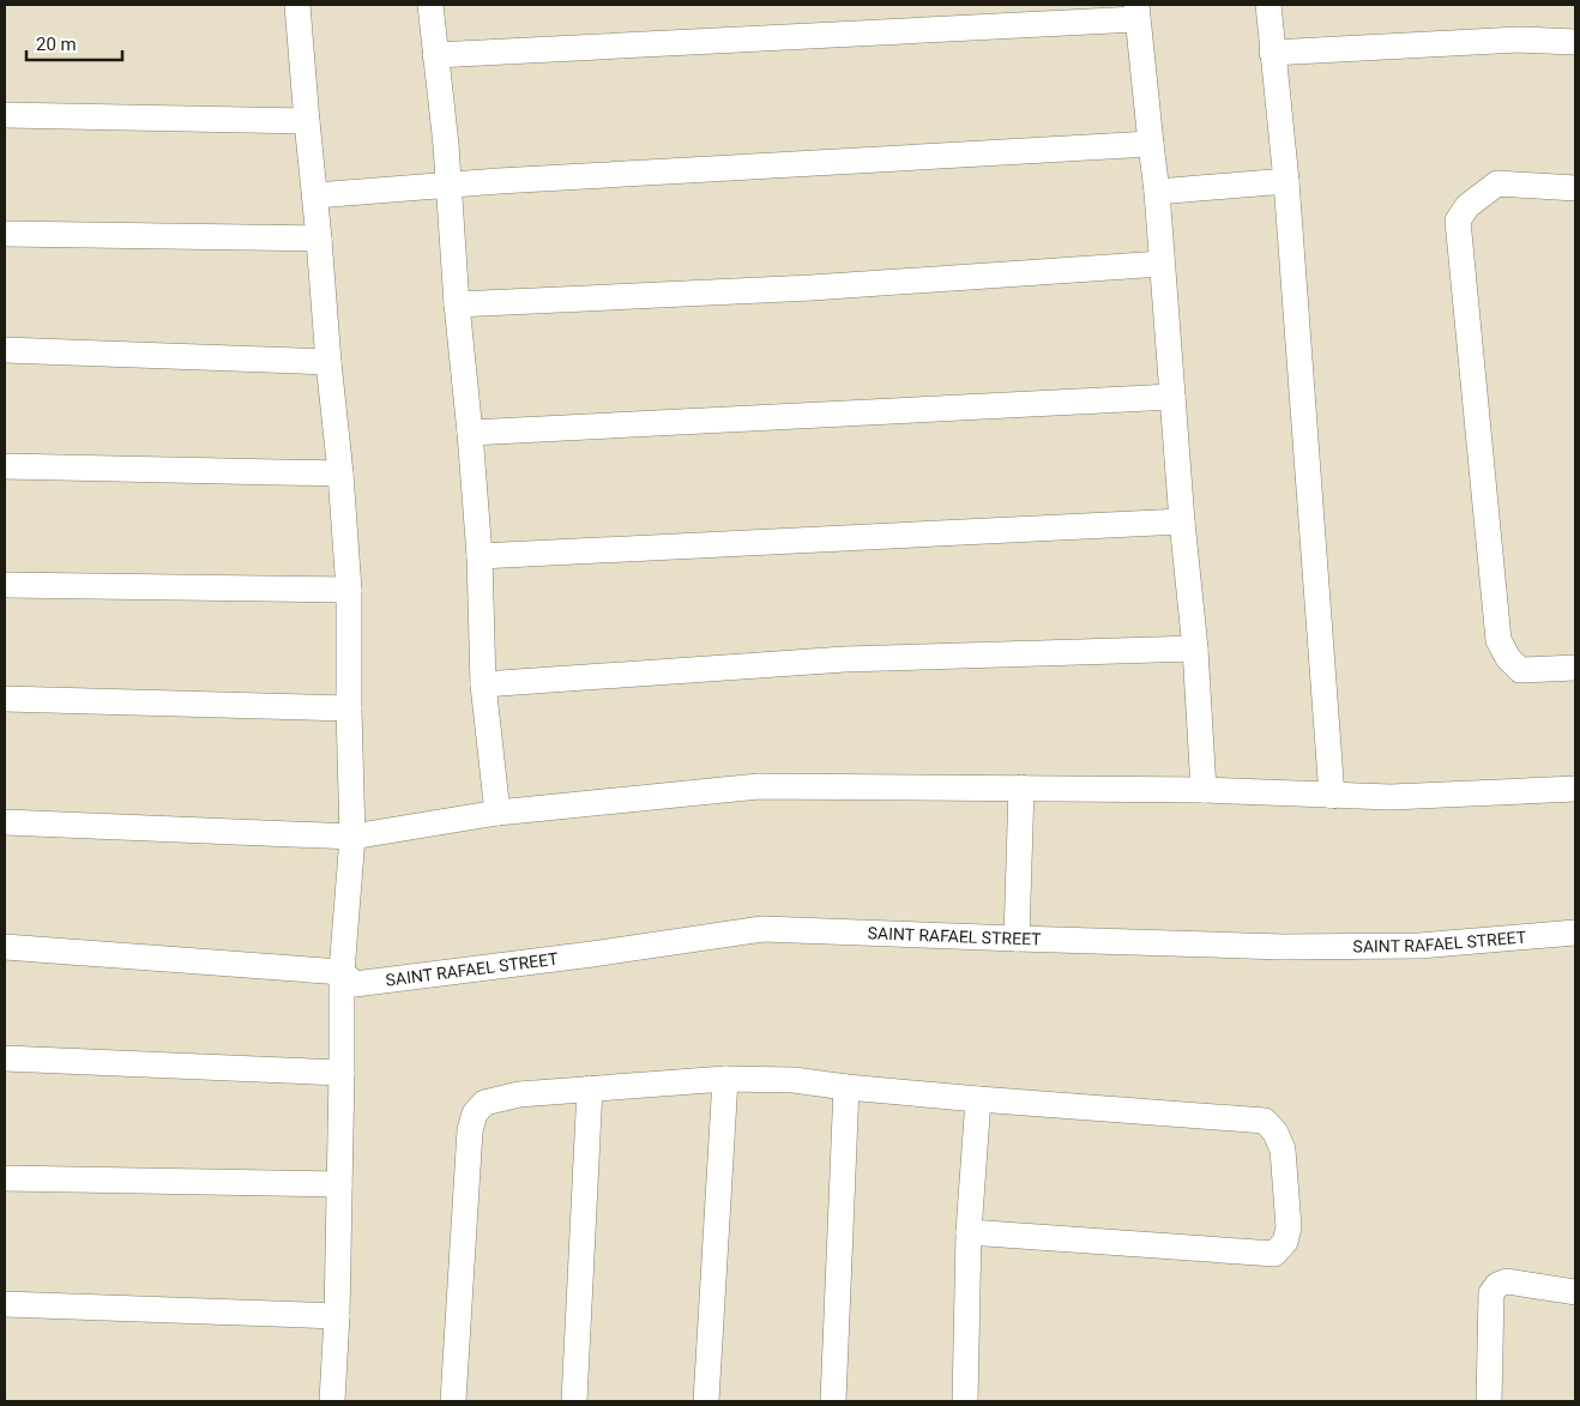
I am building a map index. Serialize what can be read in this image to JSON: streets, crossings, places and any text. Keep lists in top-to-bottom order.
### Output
{
  "streets": {
    "street": ["SAINT RAFAEL STREET"]
  },
  "scale_bar": "20 m"
}
